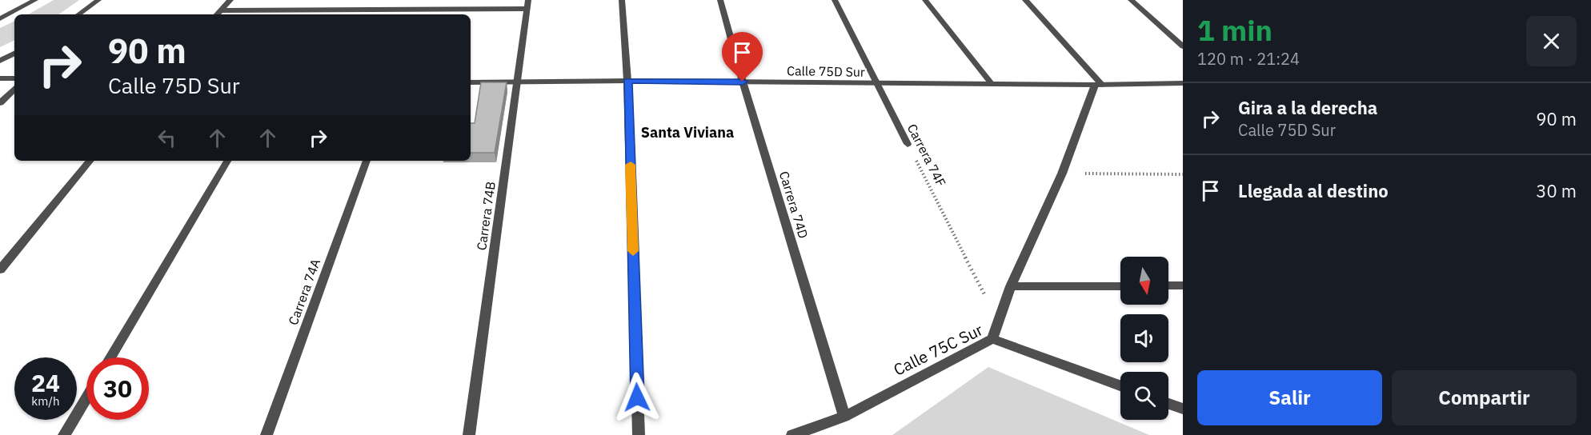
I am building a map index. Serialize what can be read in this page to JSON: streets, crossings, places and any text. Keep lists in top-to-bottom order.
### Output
{
  "streets": {
    "street": [
      "Calle 75D Sur",
      "Carrera 74F",
      "Carrera 74D",
      "Carrera 74B",
      "Carrera 74A",
      "Calle 75C Sur"
    ]
  },
  "crossings": [
    ["Calle 75D Sur", "Carrera 74F"],
    ["Calle 75D Sur", "Carrera 74D"],
    ["Calle 75D Sur", "Carrera 74B"],
    ["Carrera 74D", "Calle 75C Sur"]
  ],
  "districts": ["Santa Viviana"],
  "north": "bottom",
  "page": {
    "heading": ["1 min", "120 m · 21:24"],
    "turn": ["90 m", "Calle 75D Sur"],
    "list": [
      {
        "name": "Gira a la derecha",
        "note": "Calle 75D Sur",
        "value": "90 m"
      },
      {
        "name": "Llegada al destino",
        "value": "30 m"
      }
    ],
    "speed": "24 km/h",
    "limit": "30",
    "buttons": ["Salir", "Compartir"]
  }
}
